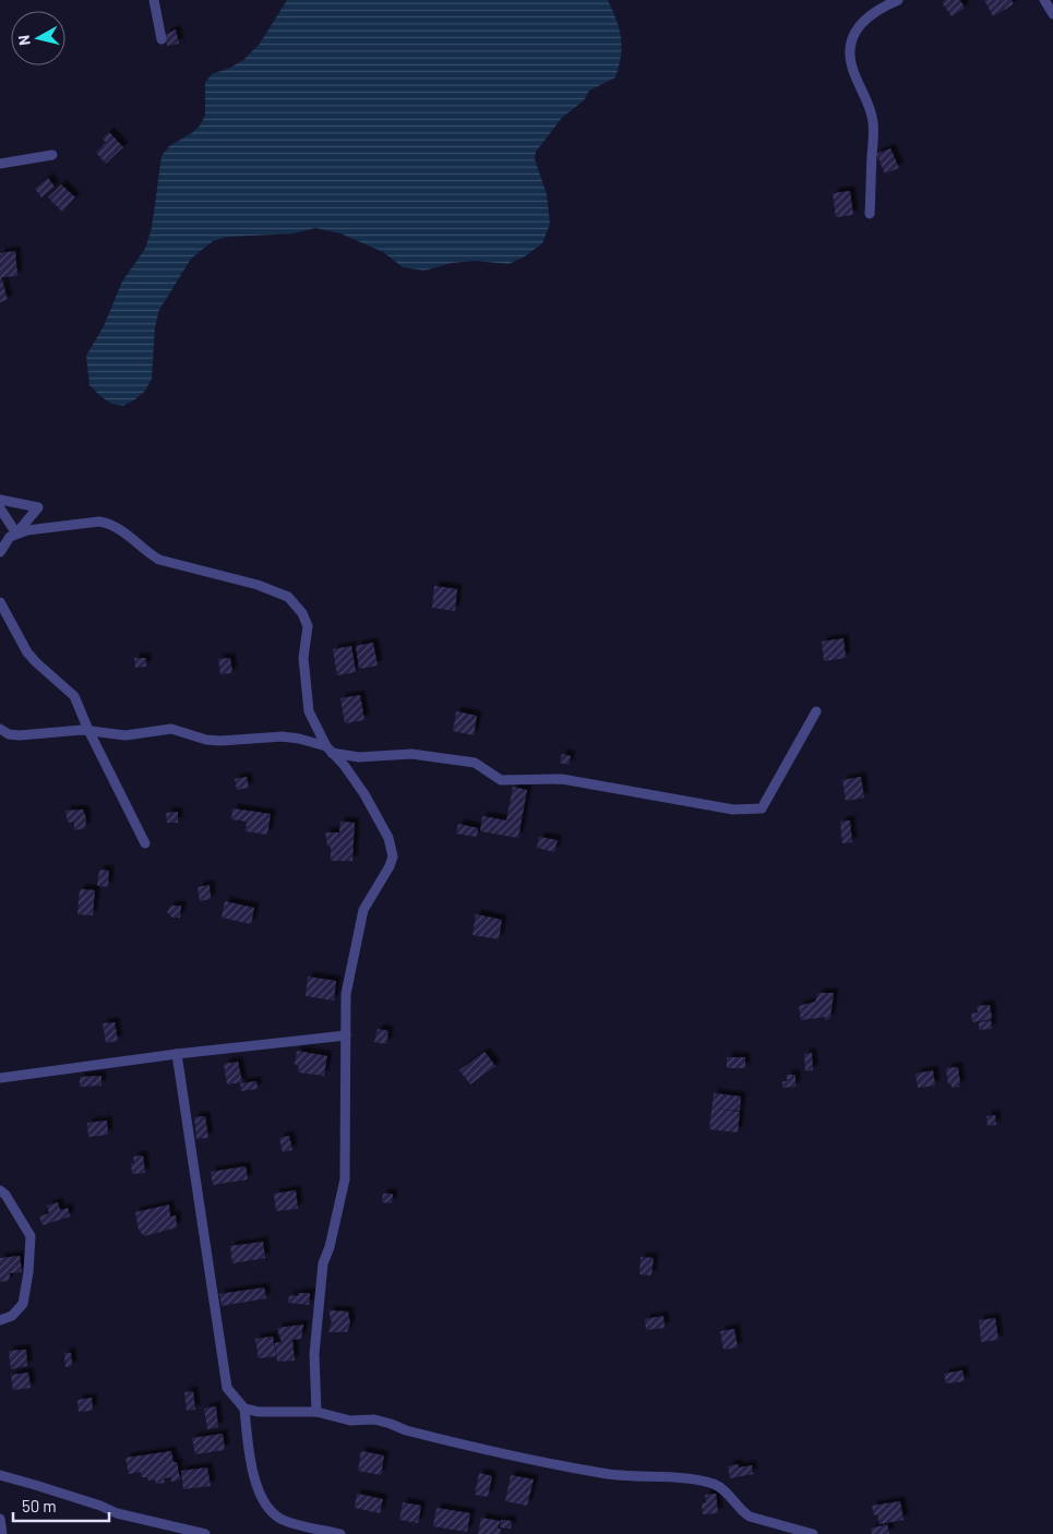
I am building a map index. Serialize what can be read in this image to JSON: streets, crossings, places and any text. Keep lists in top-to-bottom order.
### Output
{
  "scale_bar": "50 m",
  "north": "left"
}
